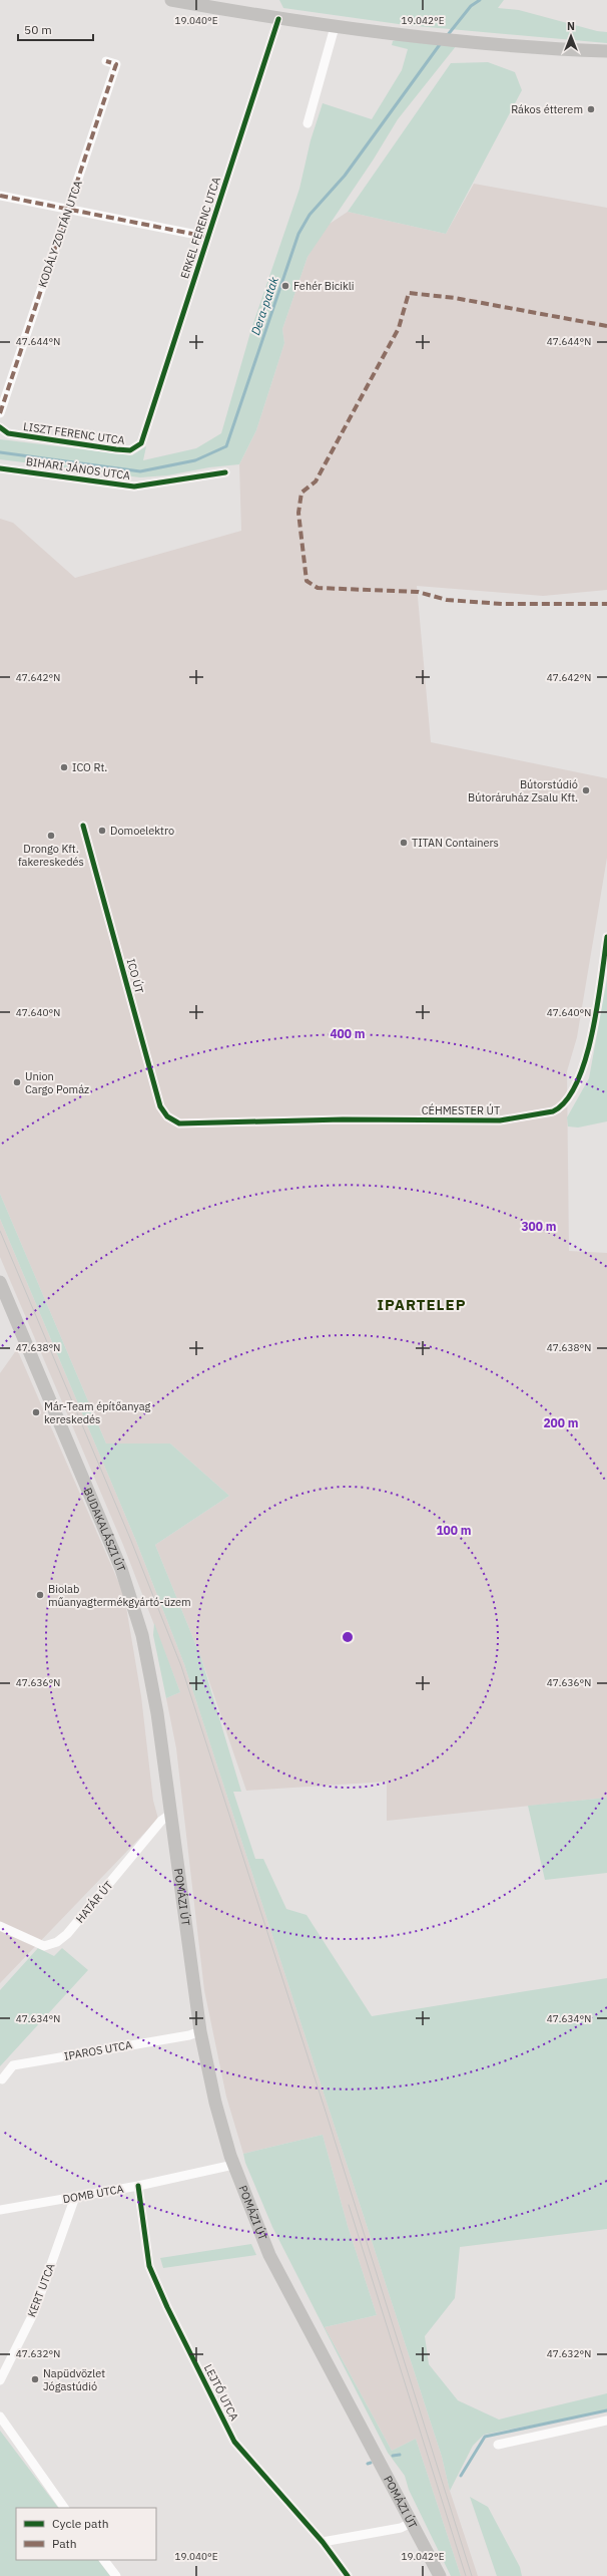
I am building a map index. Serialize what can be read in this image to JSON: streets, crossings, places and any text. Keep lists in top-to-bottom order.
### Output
{
  "streets": {
    "main road": ["BUDAKALÁSZI ÚT", "POMÁZI ÚT"],
    "street": [
      "ERKEL FERENC UTCA",
      "KODÁLY ZOLTÁN UTCA",
      "LISZT FERENC UTCA",
      "BIHARI JÁNOS UTCA",
      "ICO ÚT",
      "CÉHMESTER ÚT",
      "HATÁR ÚT",
      "IPAROS UTCA",
      "DOMB UTCA",
      "KERT UTCA",
      "LEJTŐ UTCA"
    ]
  },
  "crossings": [
    ["ERKEL FERENC UTCA", "LISZT FERENC UTCA"],
    ["ICO ÚT", "CÉHMESTER ÚT"],
    ["BUDAKALÁSZI ÚT", "POMÁZI ÚT"],
    ["BUDAKALÁSZI ÚT", "HATÁR ÚT"],
    ["POMÁZI ÚT", "HATÁR ÚT"],
    ["POMÁZI ÚT", "IPAROS UTCA"],
    ["POMÁZI ÚT", "DOMB UTCA"],
    ["DOMB UTCA", "KERT UTCA"],
    ["DOMB UTCA", "LEJTŐ UTCA"]
  ],
  "districts": ["IPARTELEP"],
  "water": ["Dera-patak"],
  "places": [
    "Rákos étterem",
    "Fehér Bicikli",
    "ICO Rt.",
    "Bútorstúdió Bútoráruház Zsalu Kft.",
    "Domoelektro",
    "Drongo Kft. fakereskedés",
    "TITAN Containers",
    "Union Cargo Pomáz",
    "Már-Team építőanyag kereskedés",
    "Biolab műanyagtermékgyártó-üzem",
    "Napüdvözlet Jógastúdió"
  ],
  "legend": ["Cycle path", "Path"],
  "scale_bar": "50 m",
  "north": "top",
  "coordinates": [
    "19.040°E",
    "19.042°E",
    "47.644°N",
    "47.642°N",
    "47.640°N",
    "47.638°N",
    "47.636°N",
    "47.634°N",
    "47.632°N"
  ],
  "rings": [
    "400 m",
    "300 m",
    "200 m",
    "100 m"
  ]
}
